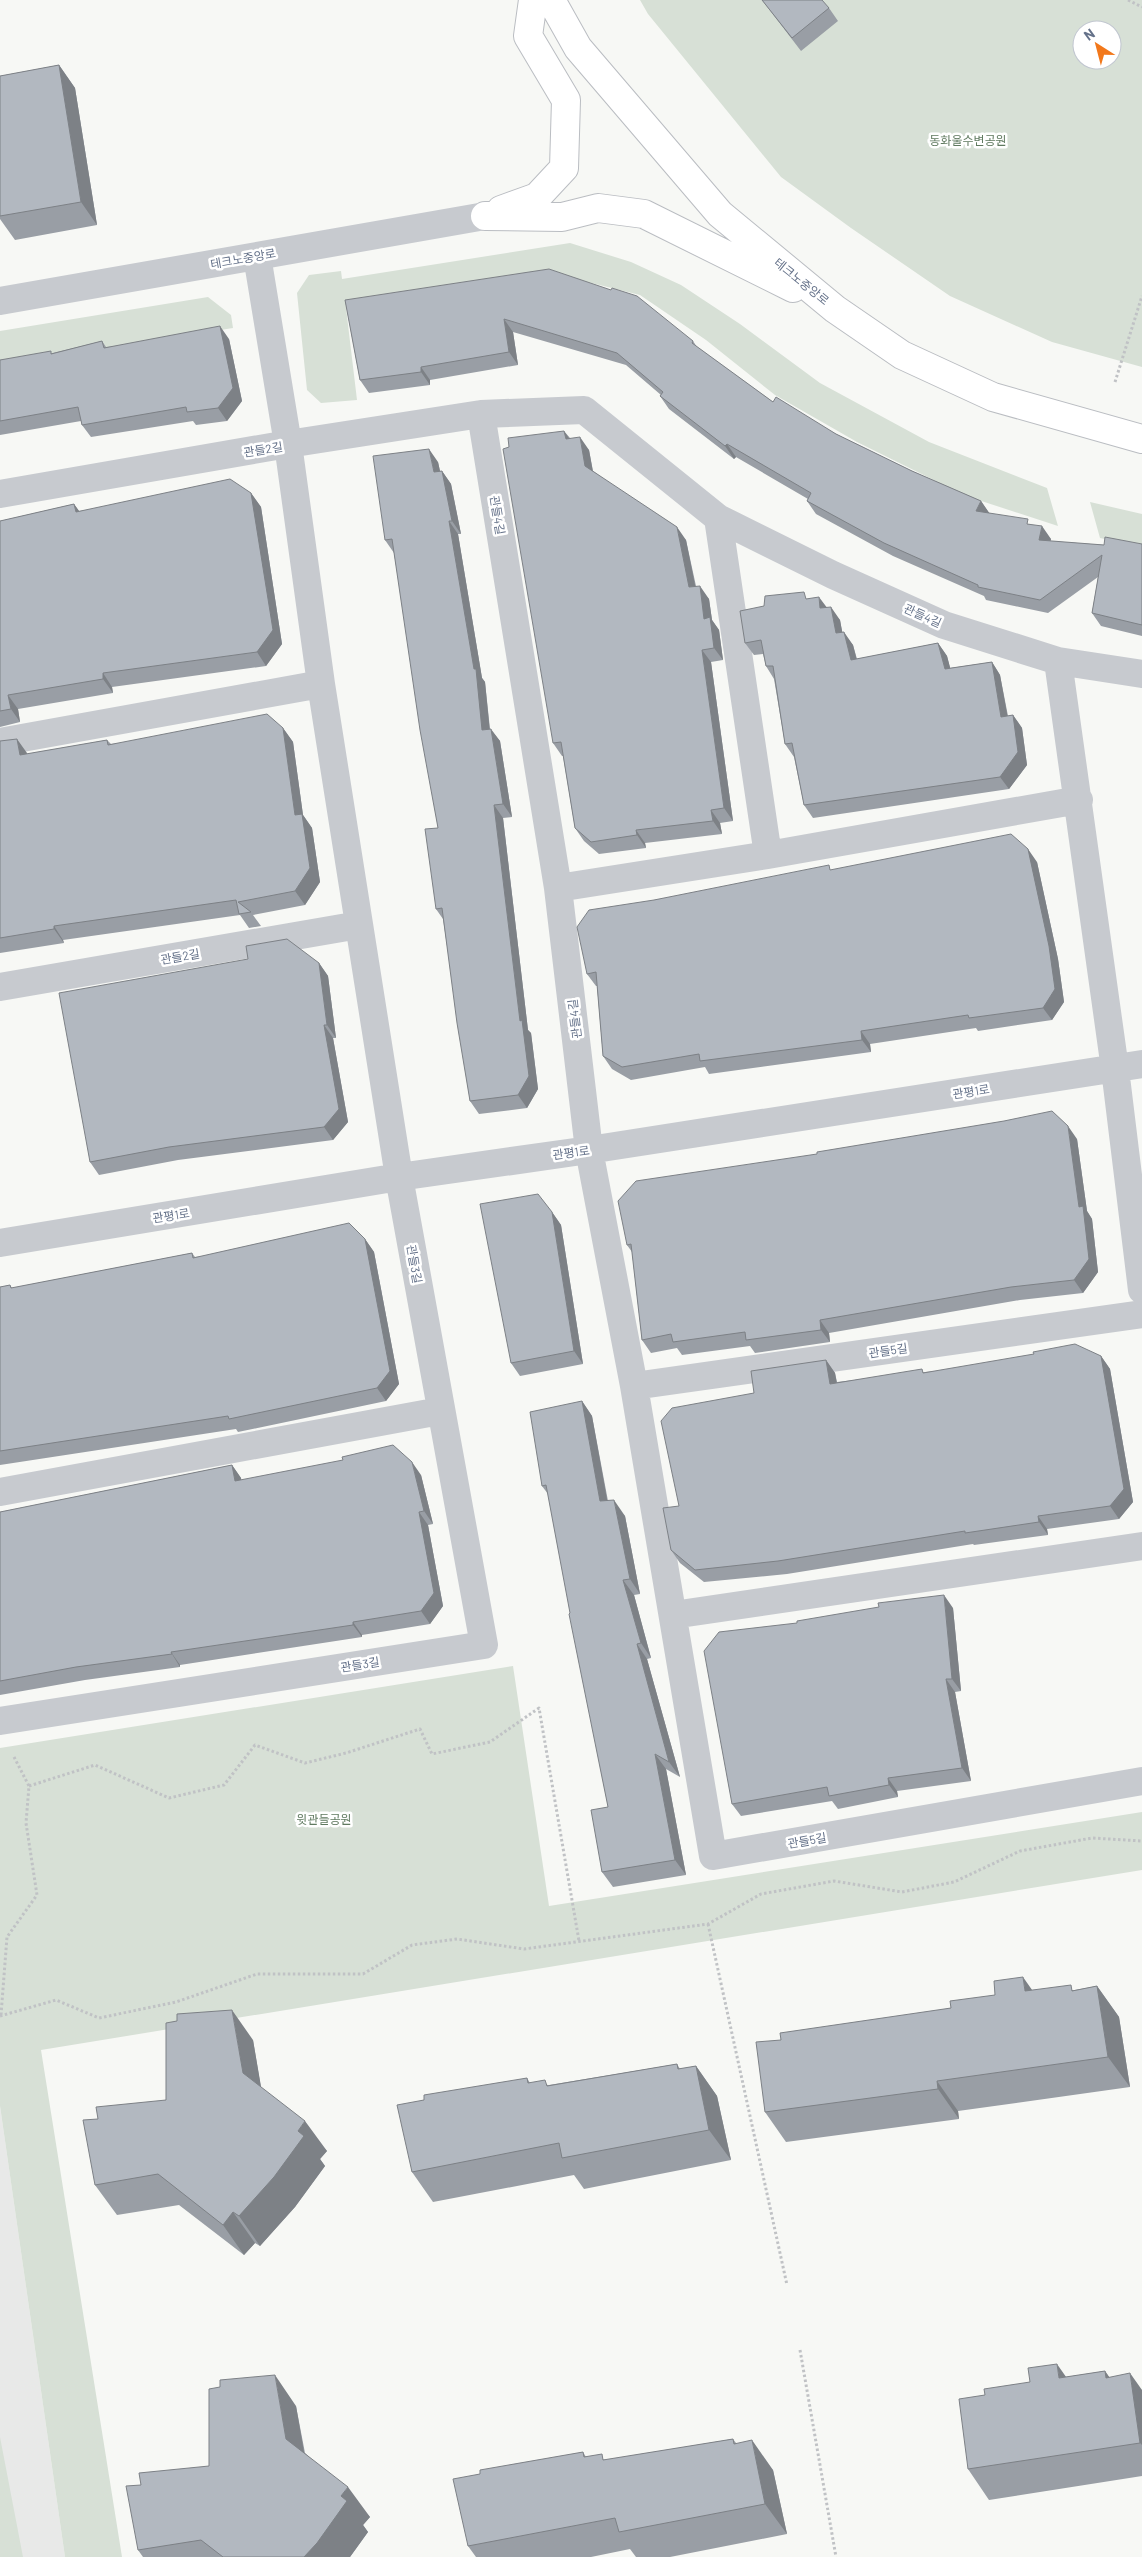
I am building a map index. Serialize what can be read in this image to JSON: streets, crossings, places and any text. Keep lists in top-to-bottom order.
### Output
{
  "streets": {
    "main road": ["테크노중앙로"],
    "street": [
      "관들2길",
      "관들4길",
      "관평1로",
      "관들3길",
      "관들5길"
    ]
  },
  "crossings": [
    ["관들2길", "관평1로"],
    ["관들2길", "관들3길"],
    ["관들4길", "관평1로"],
    ["관들4길", "관들5길"],
    ["관평1로", "관들3길"],
    ["관평1로", "관들5길"]
  ],
  "parks": ["동화울수변공원", "윗관들공원"],
  "north": "top left"
}
